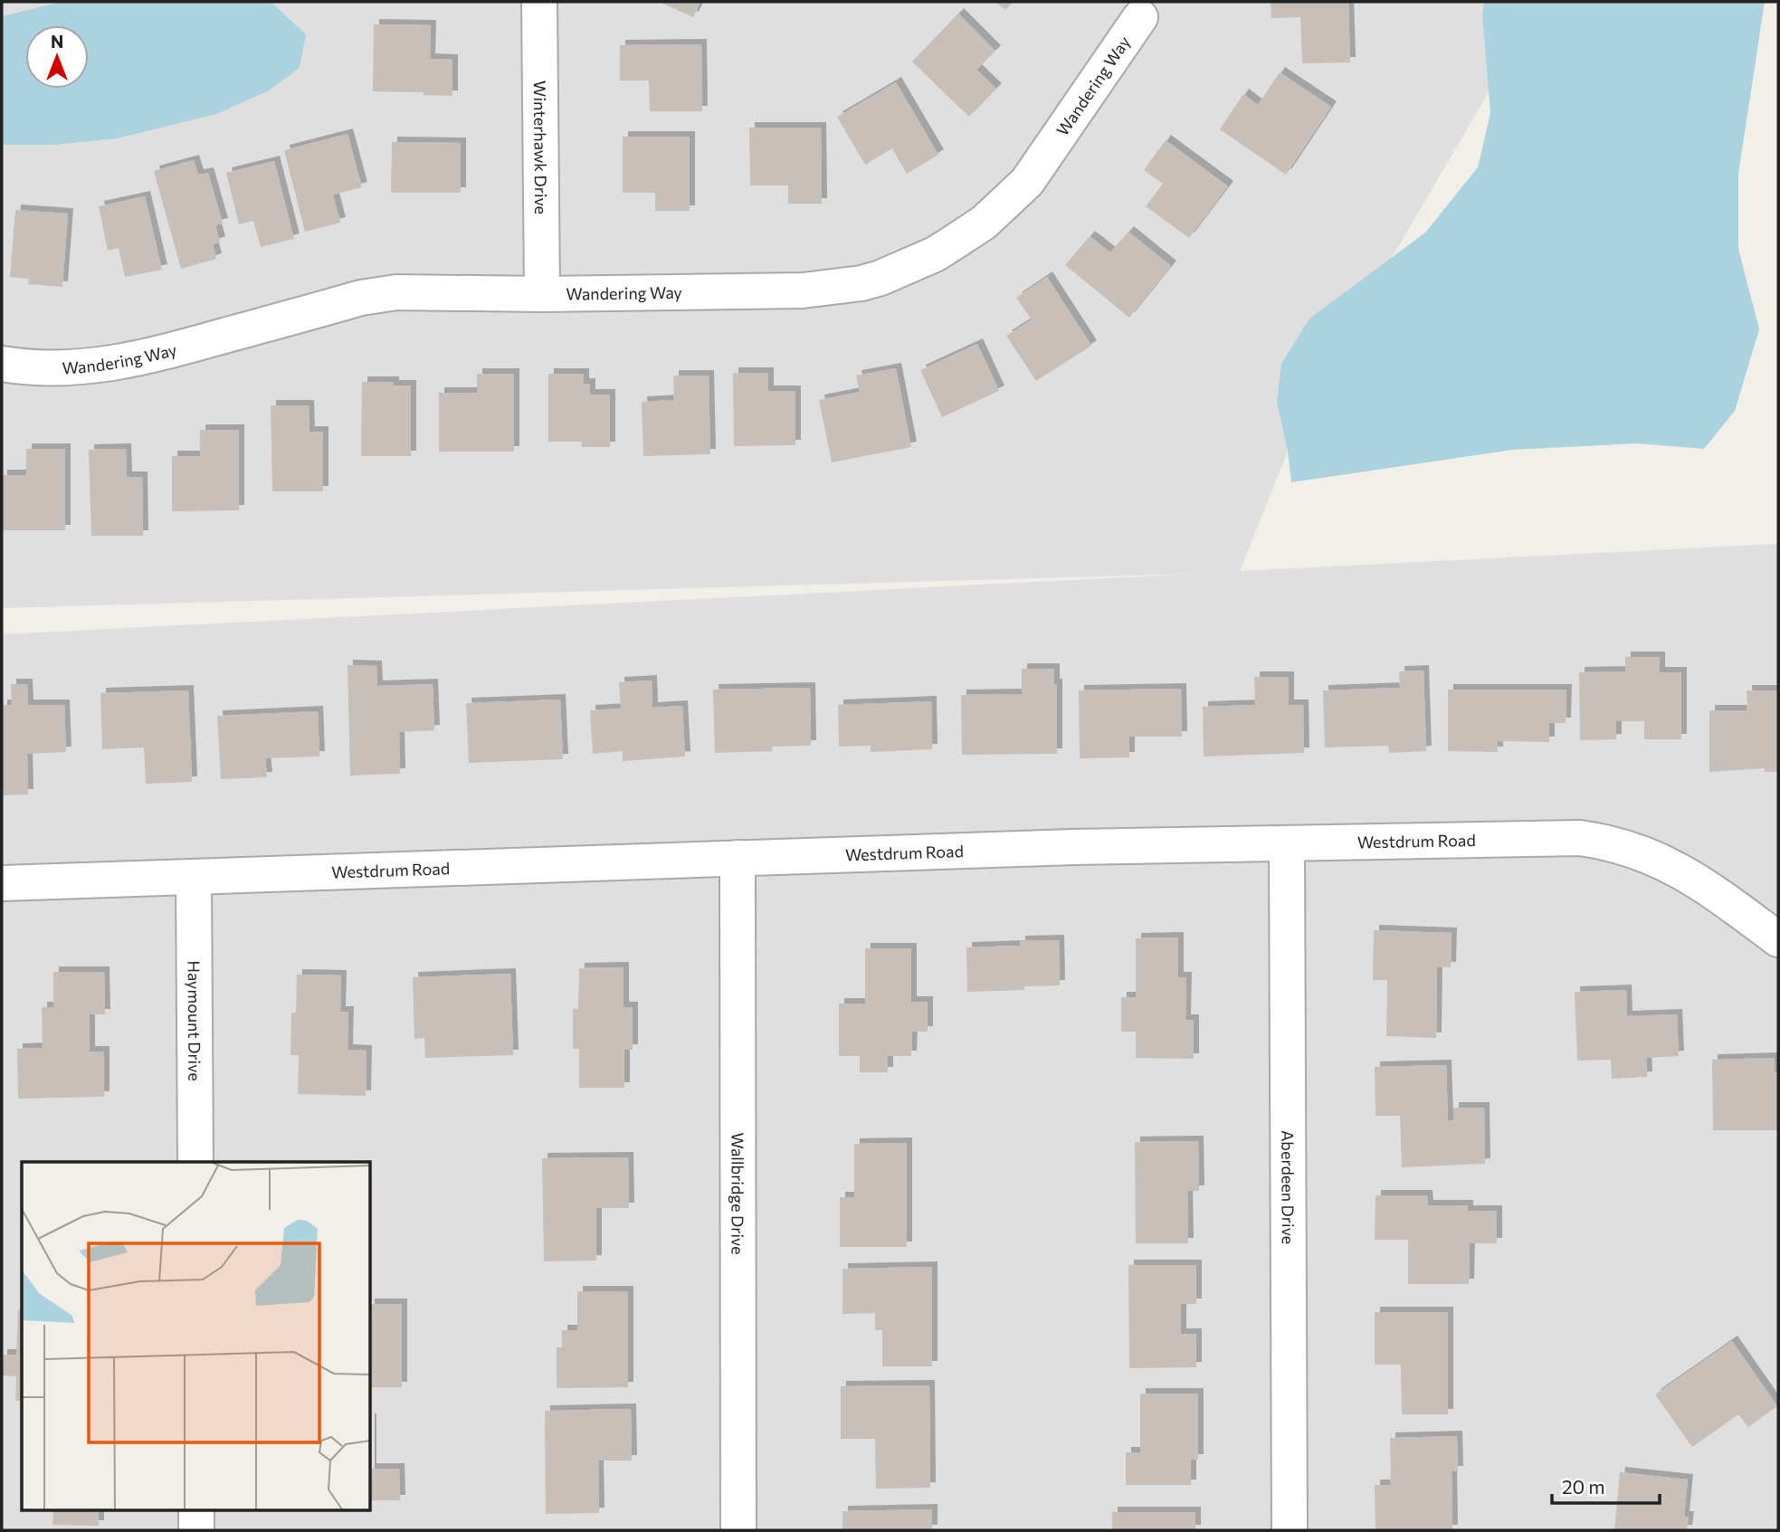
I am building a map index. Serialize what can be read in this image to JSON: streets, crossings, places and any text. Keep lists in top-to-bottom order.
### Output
{
  "streets": {
    "street": [
      "Wandering Way",
      "Winterhawk Drive",
      "Westdrum Road",
      "Haymount Drive",
      "Aberdeen Drive",
      "Wallbridge Drive"
    ]
  },
  "crossings": [
    ["Wandering Way", "Winterhawk Drive"],
    ["Westdrum Road", "Haymount Drive"],
    ["Westdrum Road", "Aberdeen Drive"],
    ["Westdrum Road", "Wallbridge Drive"]
  ],
  "scale_bar": "20 m",
  "north": "top"
}
